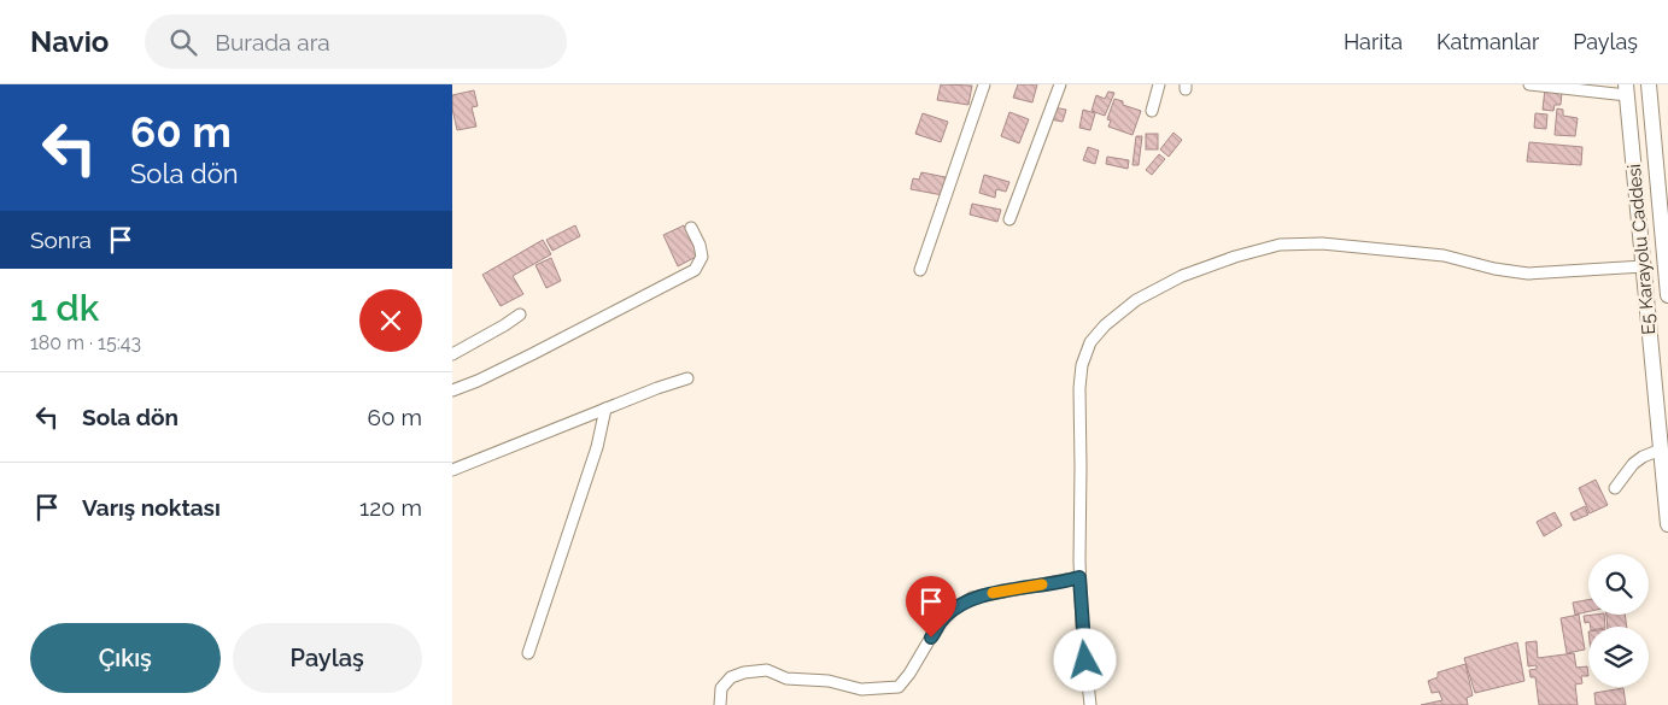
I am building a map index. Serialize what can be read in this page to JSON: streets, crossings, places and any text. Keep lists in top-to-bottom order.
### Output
{
  "streets": {
    "highway": ["E5 Karayolu Caddesi"]
  },
  "page": {
    "header": "Navio",
    "search": "Burada ara",
    "nav": ["Harita", "Katmanlar", "Paylaş"],
    "turn": ["60 m", "Sola dön"],
    "then": "Sonra",
    "heading": ["1 dk", "180 m · 15:43"],
    "list": [
      {
        "name": "Sola dön",
        "value": "60 m"
      },
      {
        "name": "Varış noktası",
        "value": "120 m"
      }
    ],
    "buttons": ["Çıkış", "Paylaş"]
  }
}
